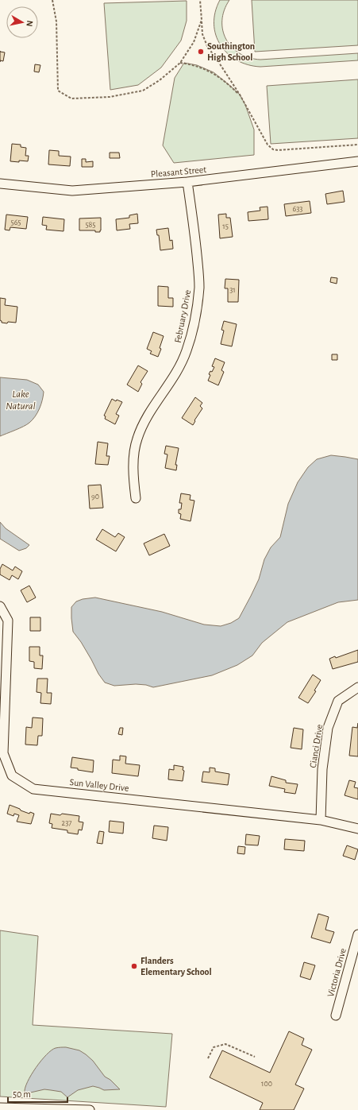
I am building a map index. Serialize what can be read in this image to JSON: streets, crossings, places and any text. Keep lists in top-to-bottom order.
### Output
{
  "streets": {
    "street": [
      "Pleasant Street",
      "February Drive",
      "Cianci Drive",
      "Sun Valley Drive",
      "Victoria Drive"
    ]
  },
  "crossings": [
    ["Pleasant Street", "February Drive"],
    ["Cianci Drive", "Sun Valley Drive"]
  ],
  "water": ["Lake Natural"],
  "places": ["Southington High School", "Flanders Elementary School"],
  "house_numbers": [
    "633",
    "565",
    "585",
    "15",
    "31",
    "90",
    "237",
    "100"
  ],
  "scale_bar": "50 m",
  "north": "right"
}
